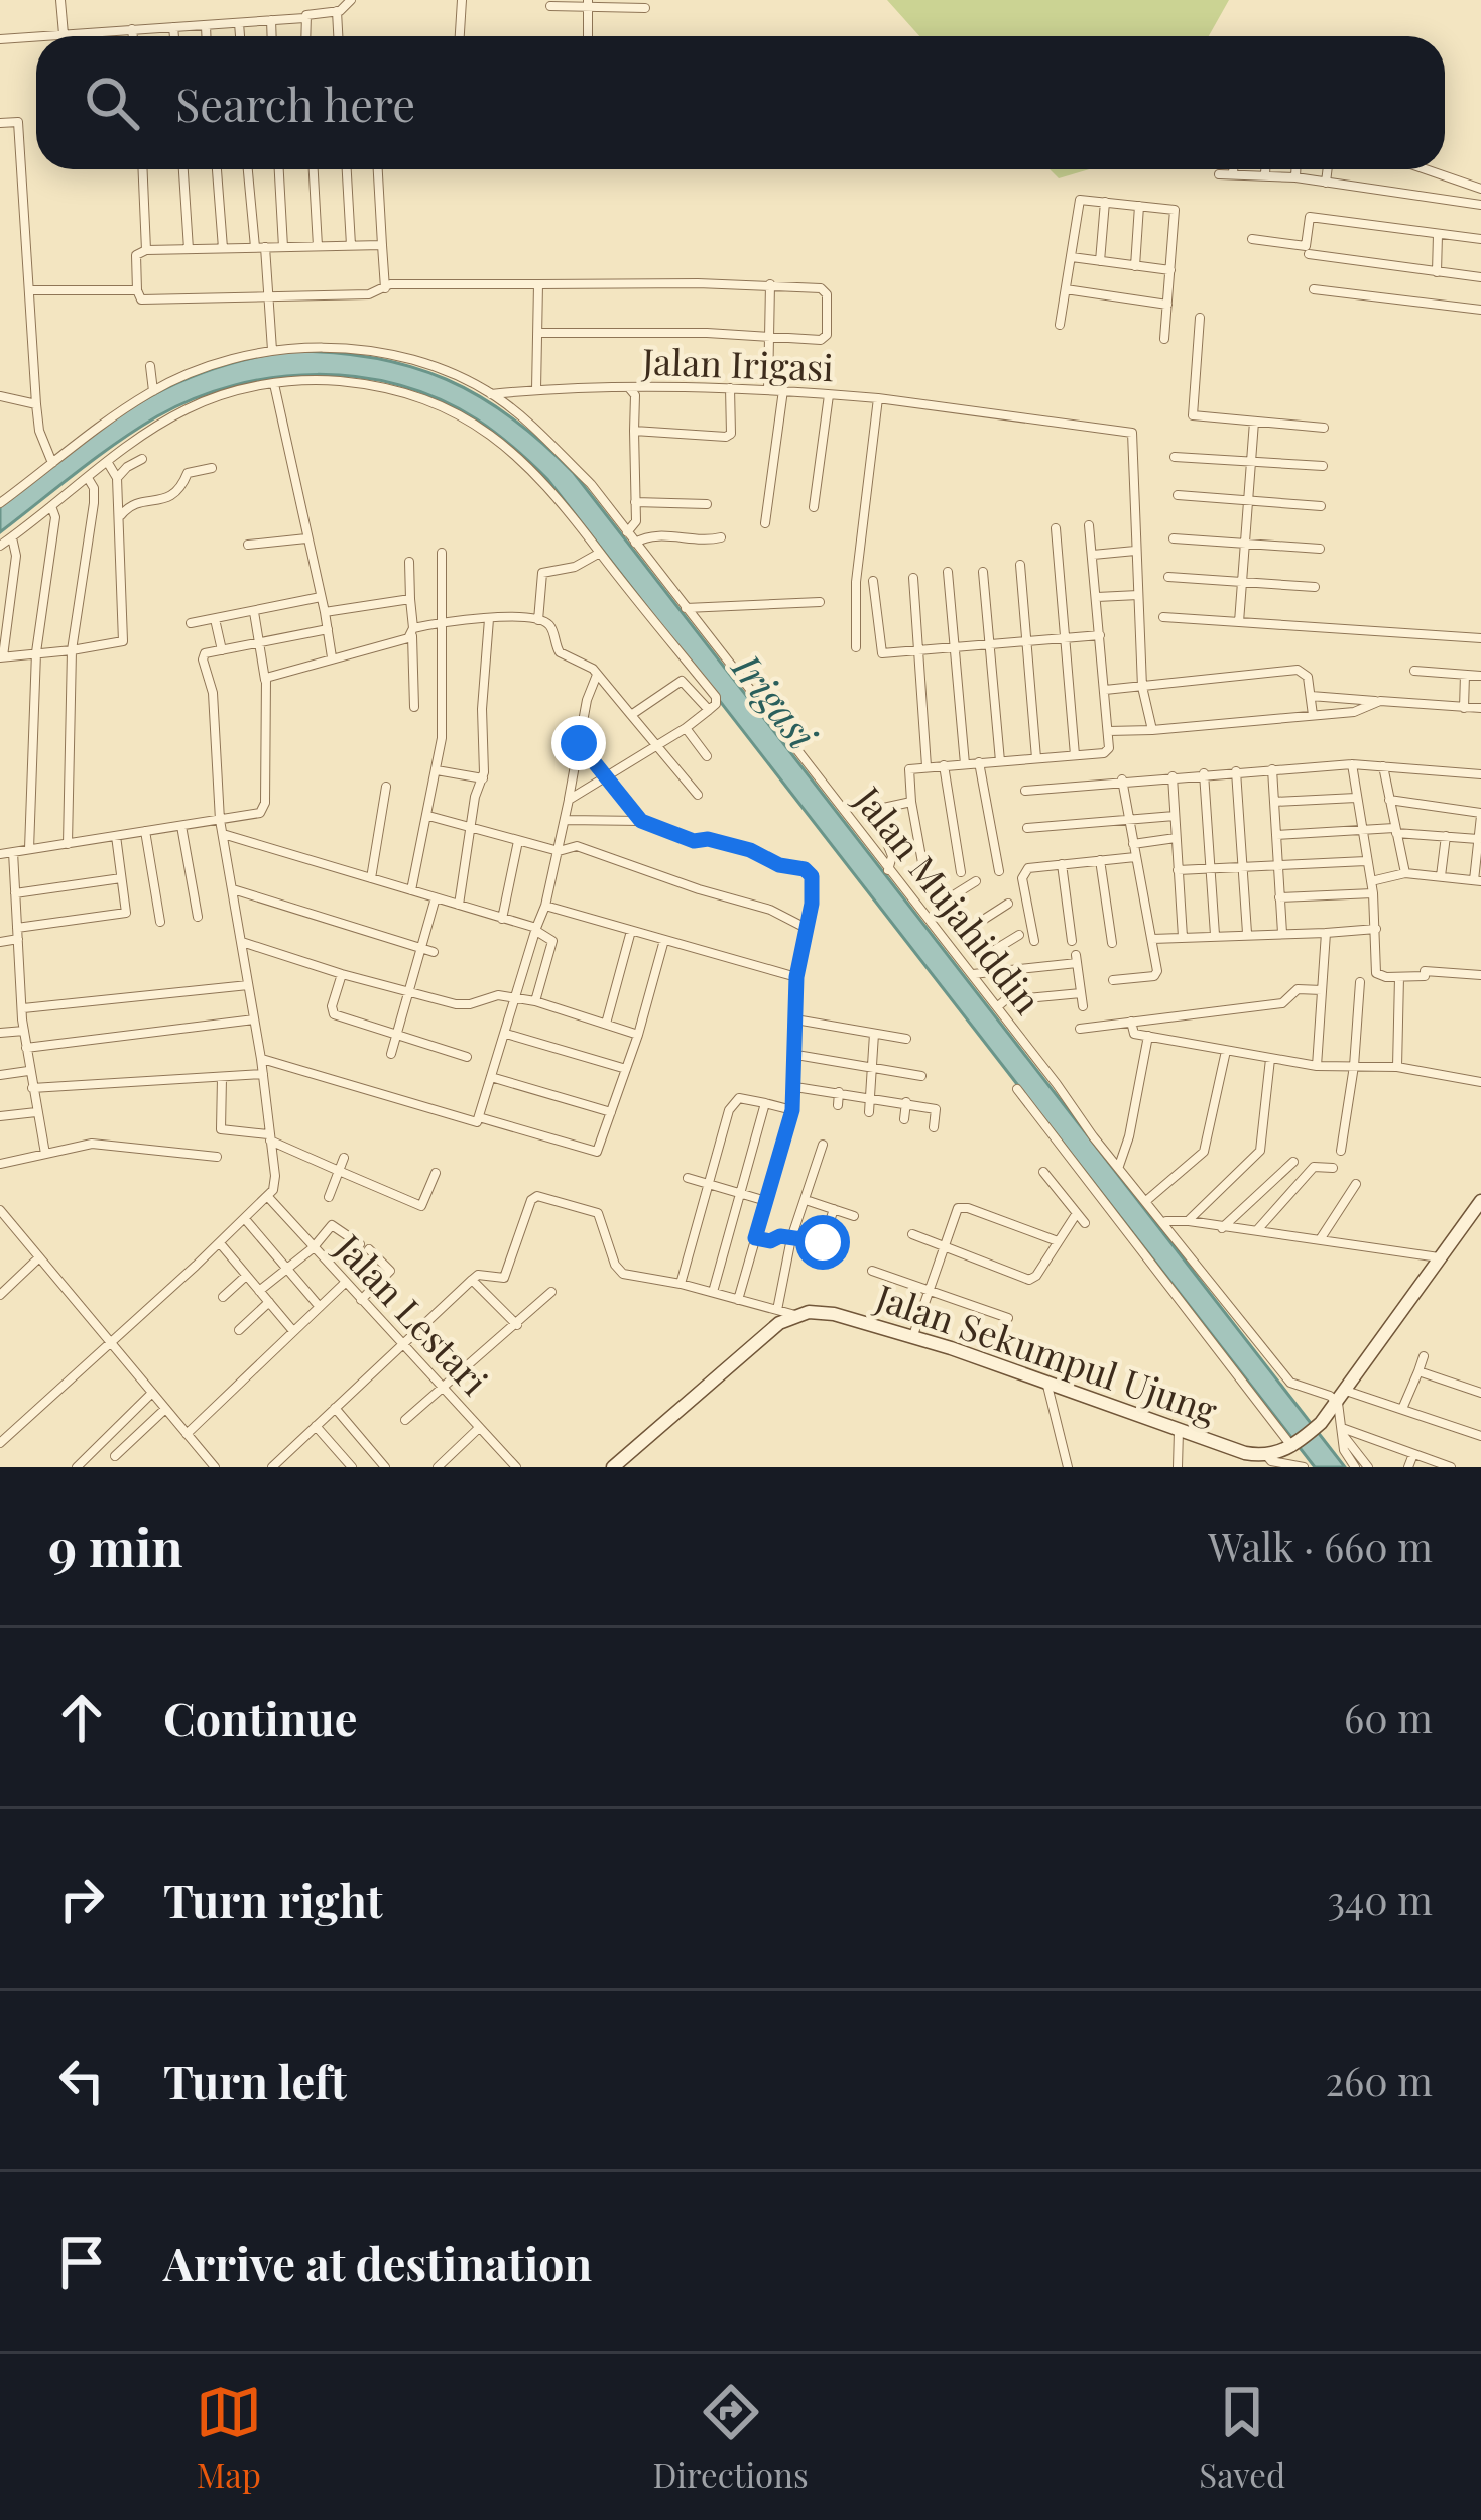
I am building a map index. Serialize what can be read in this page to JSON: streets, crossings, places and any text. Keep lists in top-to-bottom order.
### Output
{
  "streets": {
    "main road": ["Jalan Sekumpul Ujung"],
    "street": ["Jalan Irigasi", "Jalan Mujahiddin", "Jalan Lestari"]
  },
  "crossings": [
    ["Jalan Irigasi", "Jalan Mujahiddin"]
  ],
  "water": ["Irigasi"],
  "page": {
    "search": "Search here",
    "heading": ["9 min", "Walk · 660 m"],
    "list": [
      ["Continue", "60 m"],
      ["Turn right", "340 m"],
      ["Turn left", "260 m"],
      "Arrive at destination"
    ],
    "nav": ["Map", "Directions", "Saved"]
  }
}
